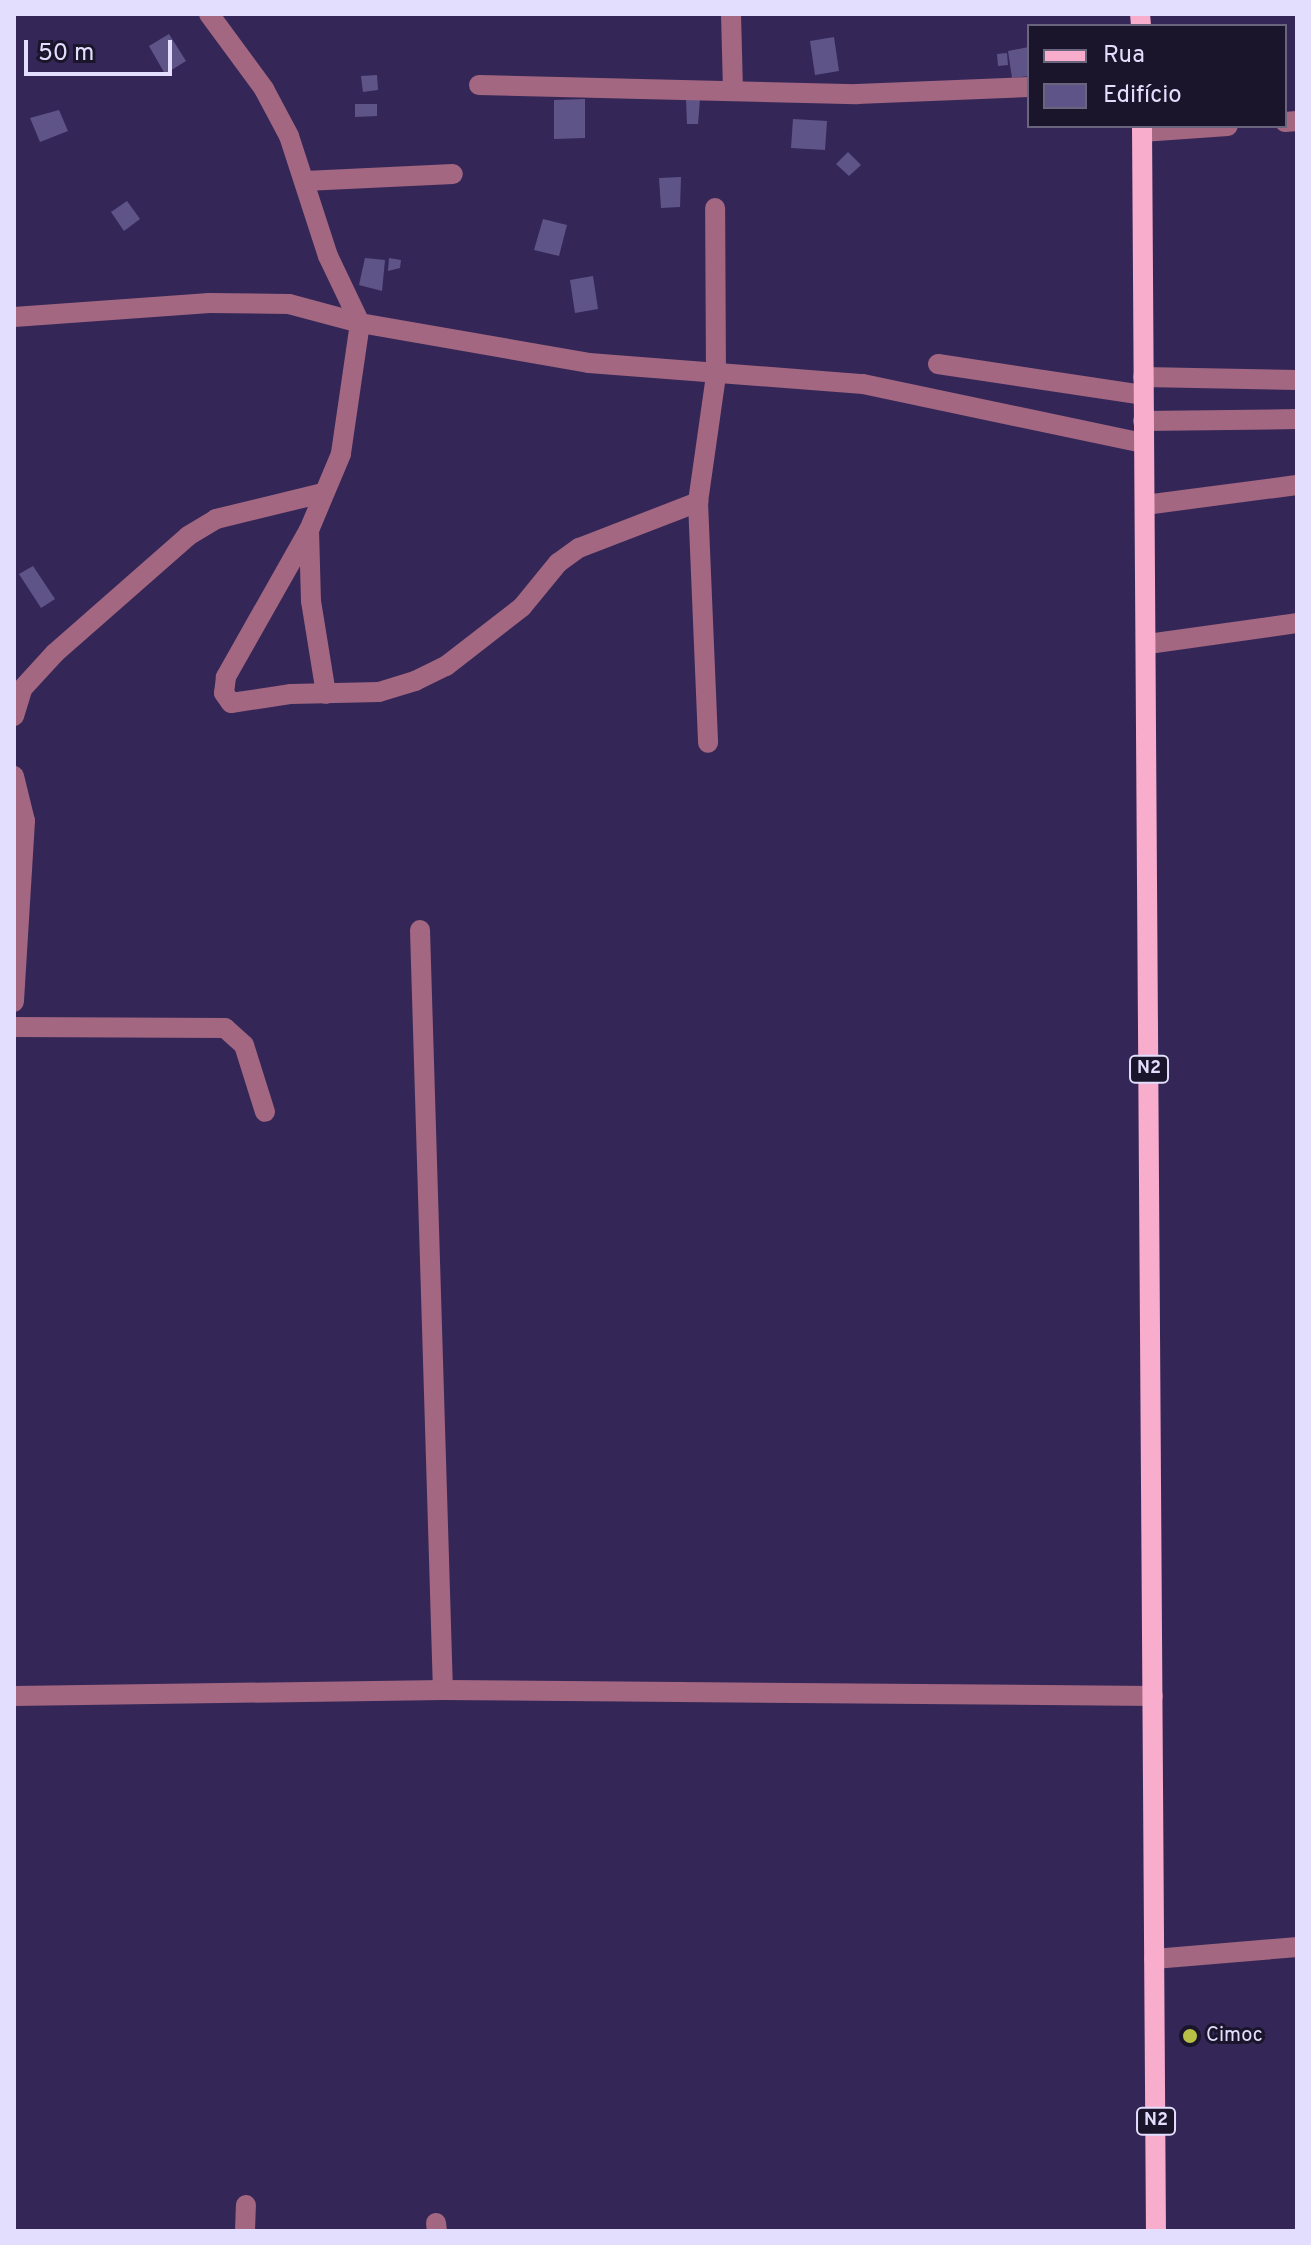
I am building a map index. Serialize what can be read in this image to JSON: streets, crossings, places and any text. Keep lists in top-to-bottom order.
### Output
{
  "streets": {
    "main road": ["N2"]
  },
  "places": ["Cimoc"],
  "legend": ["Rua", "Edifício"],
  "scale_bar": "50 m"
}
